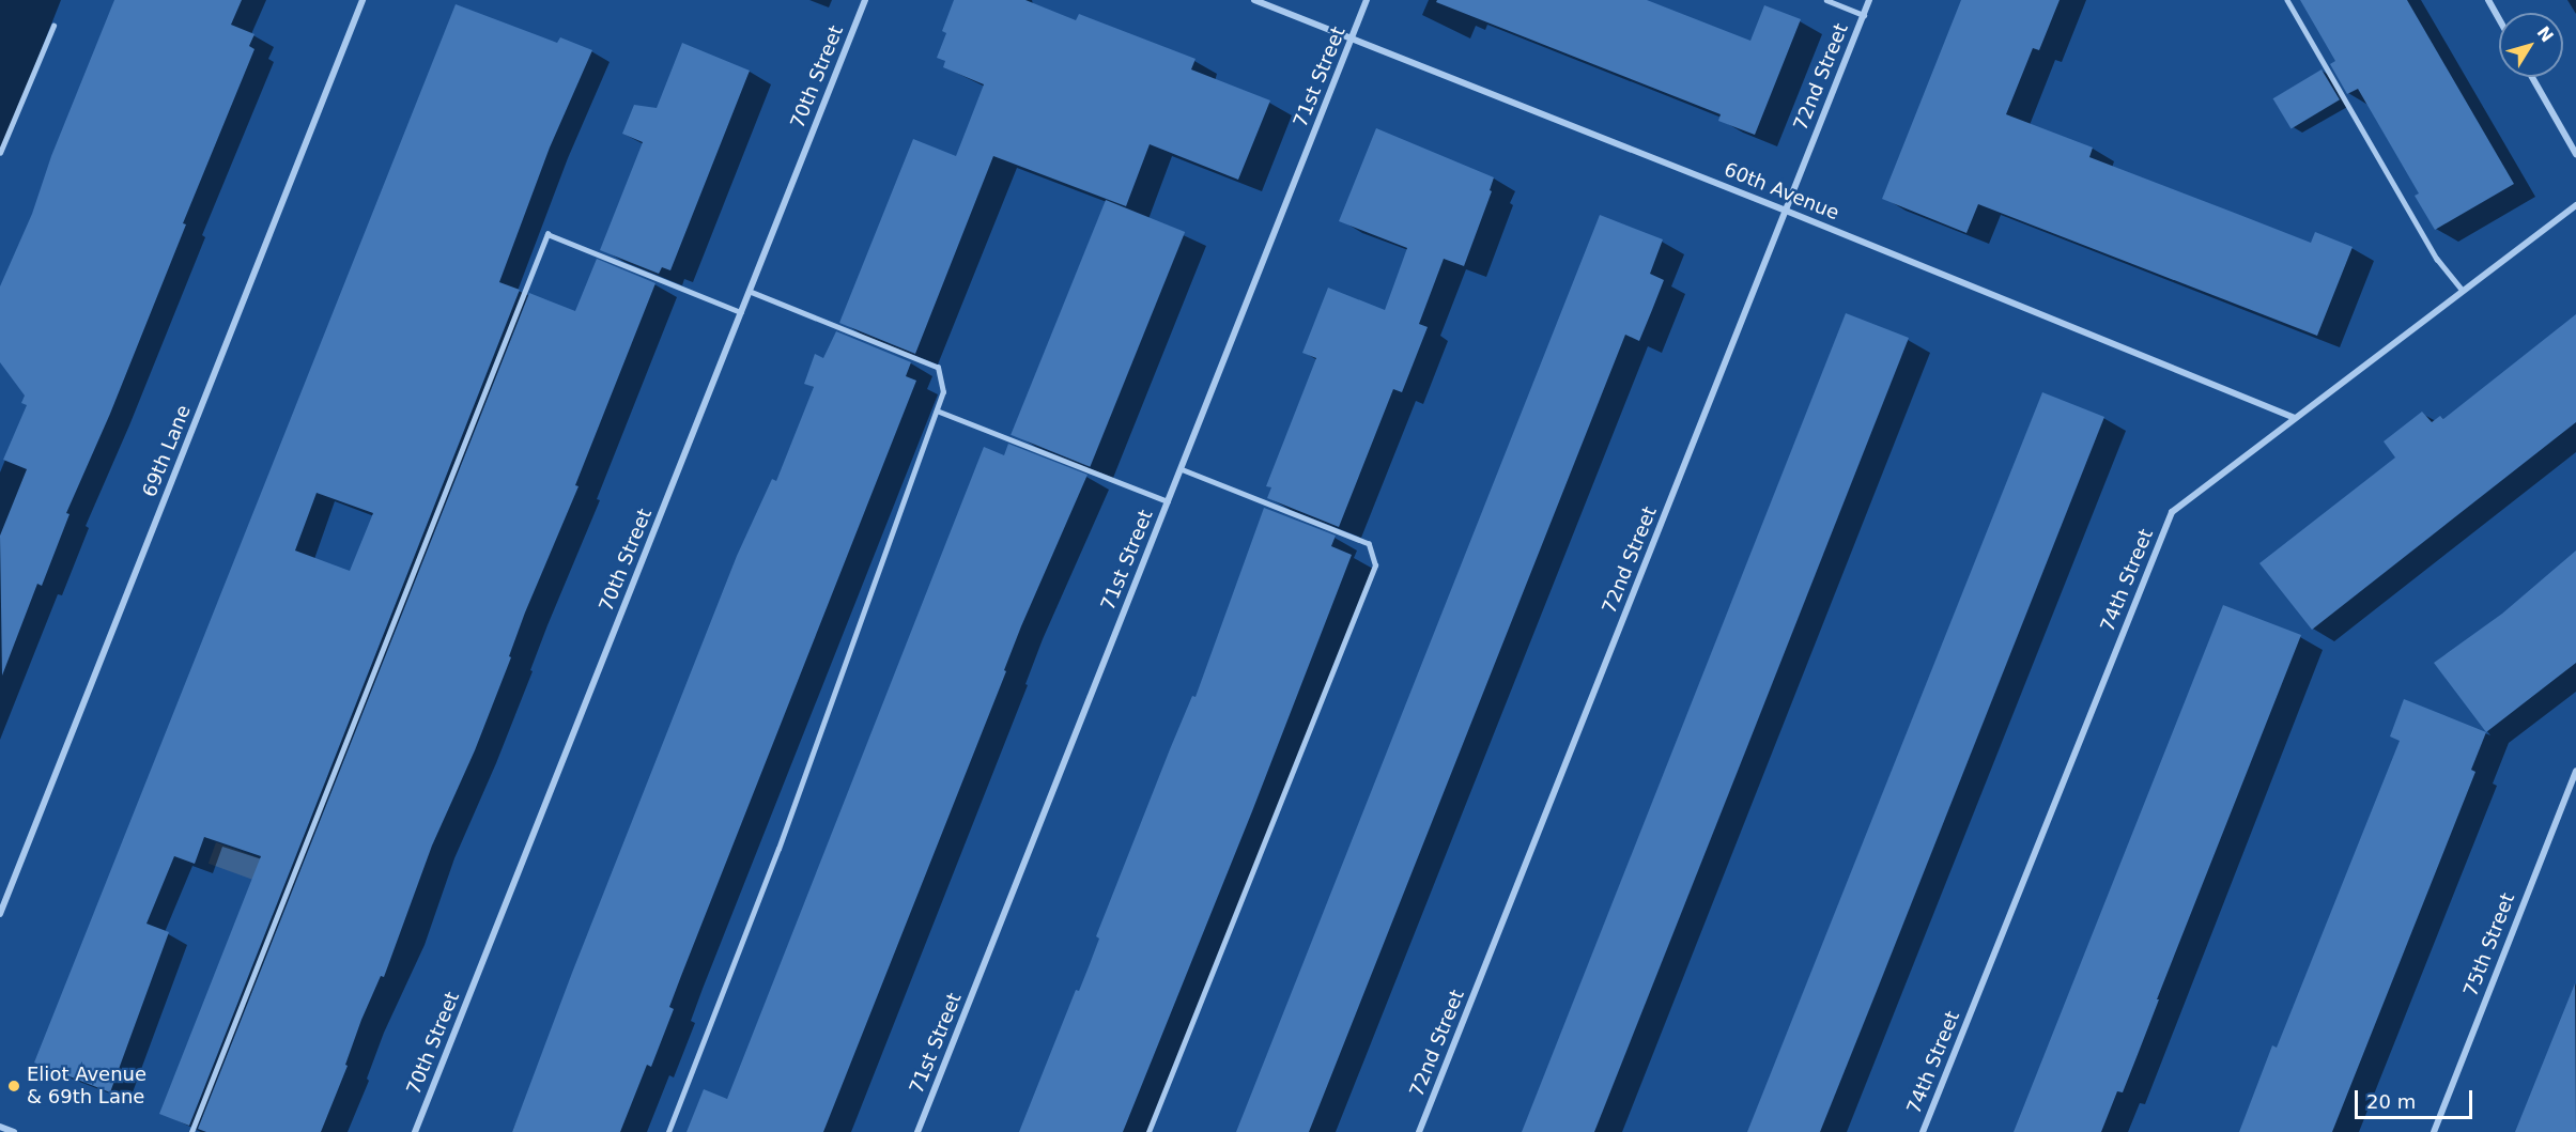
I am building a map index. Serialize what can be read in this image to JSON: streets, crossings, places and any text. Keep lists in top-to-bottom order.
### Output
{
  "streets": {
    "street": [
      "70th Street",
      "71st Street",
      "72nd Street",
      "60th Avenue",
      "69th Lane",
      "74th Street",
      "75th Street"
    ]
  },
  "crossings": [
    ["71st Street", "60th Avenue"],
    ["72nd Street", "60th Avenue"],
    ["60th Avenue", "74th Street"]
  ],
  "places": ["Eliot Avenue & 69th Lane"],
  "scale_bar": "20 m",
  "north": "top right"
}
